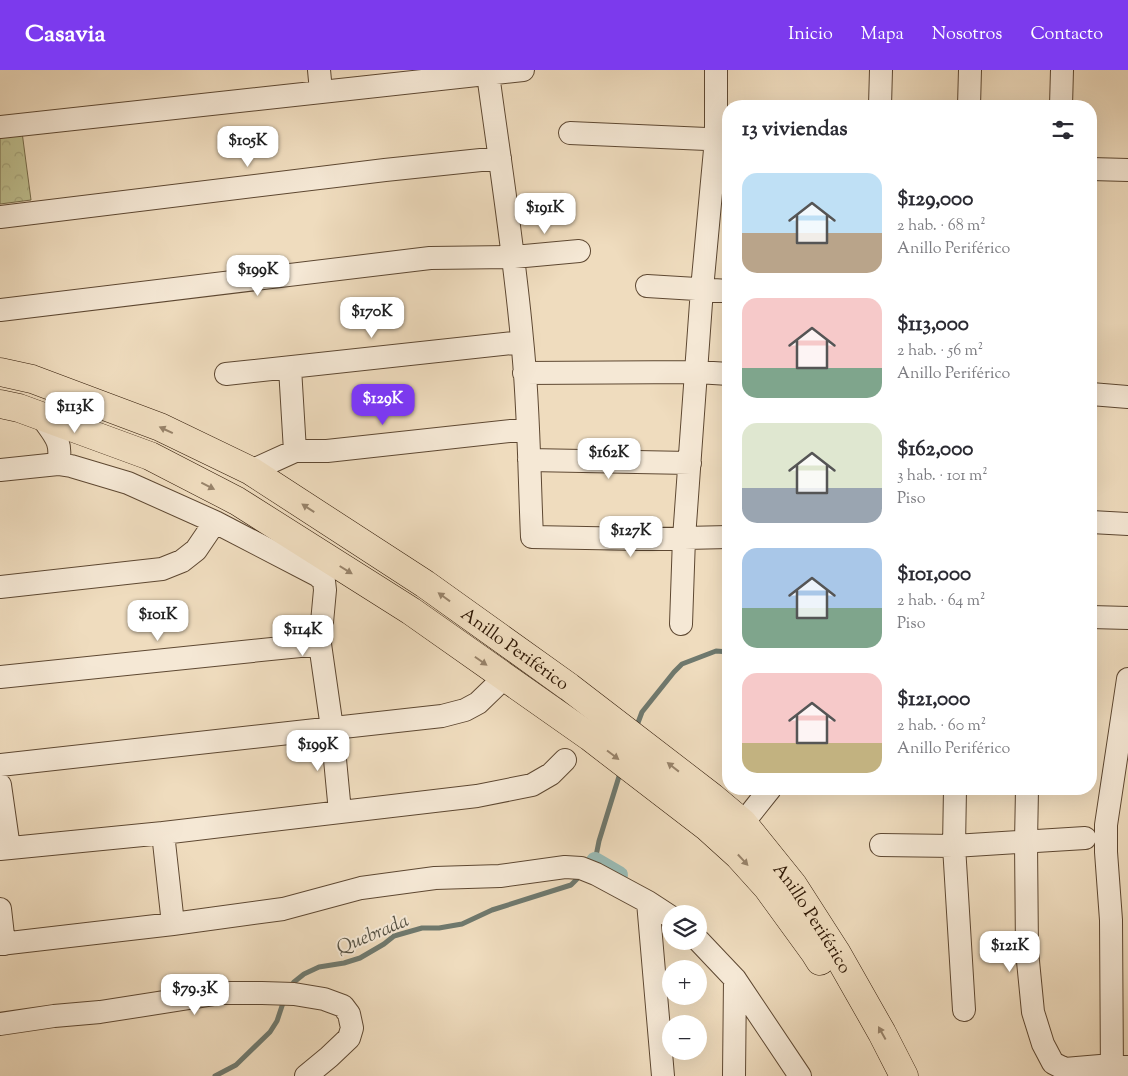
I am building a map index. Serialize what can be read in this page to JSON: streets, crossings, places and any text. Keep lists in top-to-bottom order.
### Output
{
  "streets": {
    "highway": ["Anillo Periférico"]
  },
  "water": ["Quebrada"],
  "page": {
    "header": "Casavia",
    "nav": [
      "Inicio",
      "Mapa",
      "Nosotros",
      "Contacto"
    ],
    "heading": "13 viviendas",
    "price": [
      "$105K",
      "$191K",
      "$199K",
      "$170K",
      "$129K",
      "$113K",
      "$162K",
      "$127K",
      "$101K",
      "$114K",
      "$199K",
      "$121K",
      "$79.3K"
    ],
    "list": [
      {
        "name": "$129,000",
        "note": "2 hab. · 68 m² · Anillo Periférico"
      },
      {
        "name": "$113,000",
        "note": "2 hab. · 56 m² · Anillo Periférico"
      },
      {
        "name": "$162,000",
        "note": "3 hab. · 101 m² · Piso"
      },
      {
        "name": "$101,000",
        "note": "2 hab. · 64 m² · Piso"
      },
      {
        "name": "$121,000",
        "note": "2 hab. · 60 m² · Anillo Periférico"
      }
    ],
    "map_buttons": ["+", "−"]
  }
}
